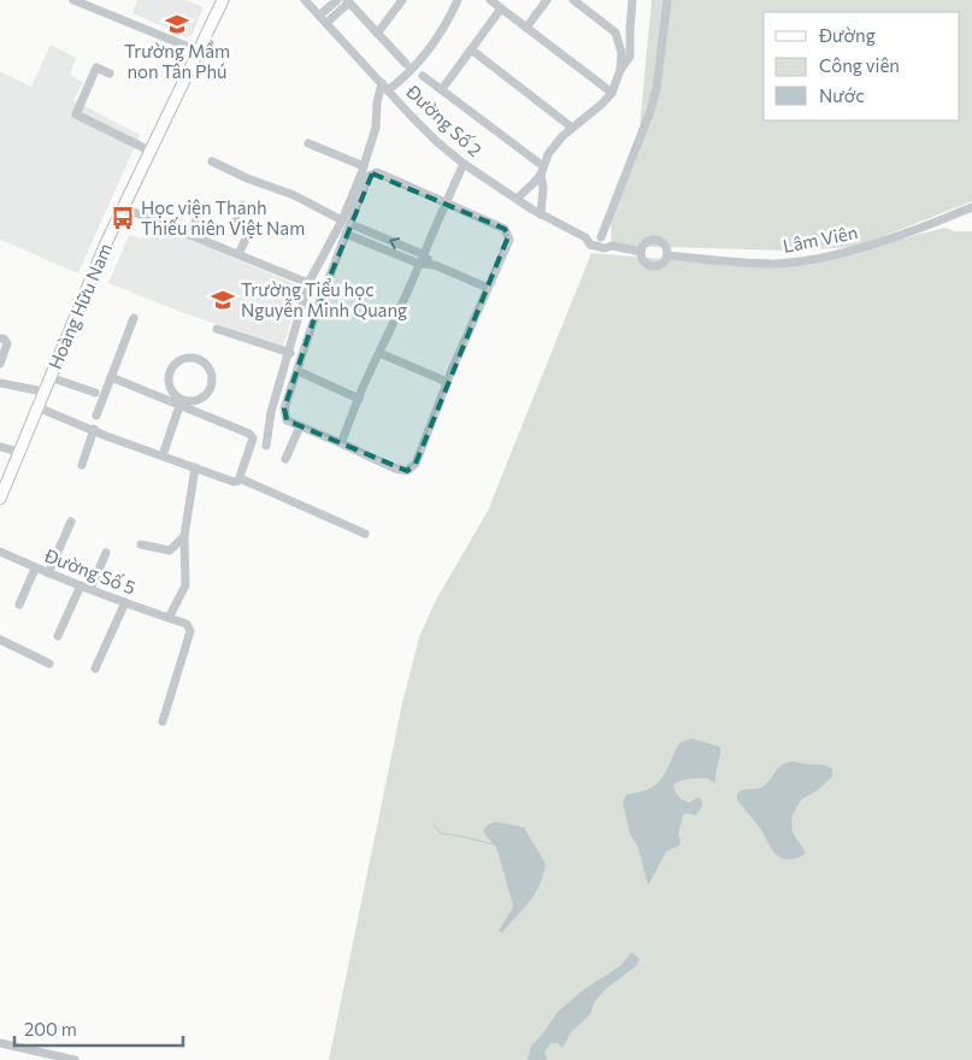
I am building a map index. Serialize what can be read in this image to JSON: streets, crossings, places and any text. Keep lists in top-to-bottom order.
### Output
{
  "streets": {
    "main road": ["Hoàng Hữu Nam"],
    "street": ["Đường Số 2", "Lâm Viên", "Đường Số 5"]
  },
  "crossings": [
    ["Đường Số 2", "Lâm Viên"]
  ],
  "places": {
    "school or university": ["Trường Mầm non Tân Phú", "Trường Tiểu học Nguyễn Minh Quang"],
    "bus stop": ["Học viện Thanh Thiếu niên Việt Nam"]
  },
  "legend": ["Đường", "Công viên", "Nước"],
  "scale_bar": "200 m"
}
